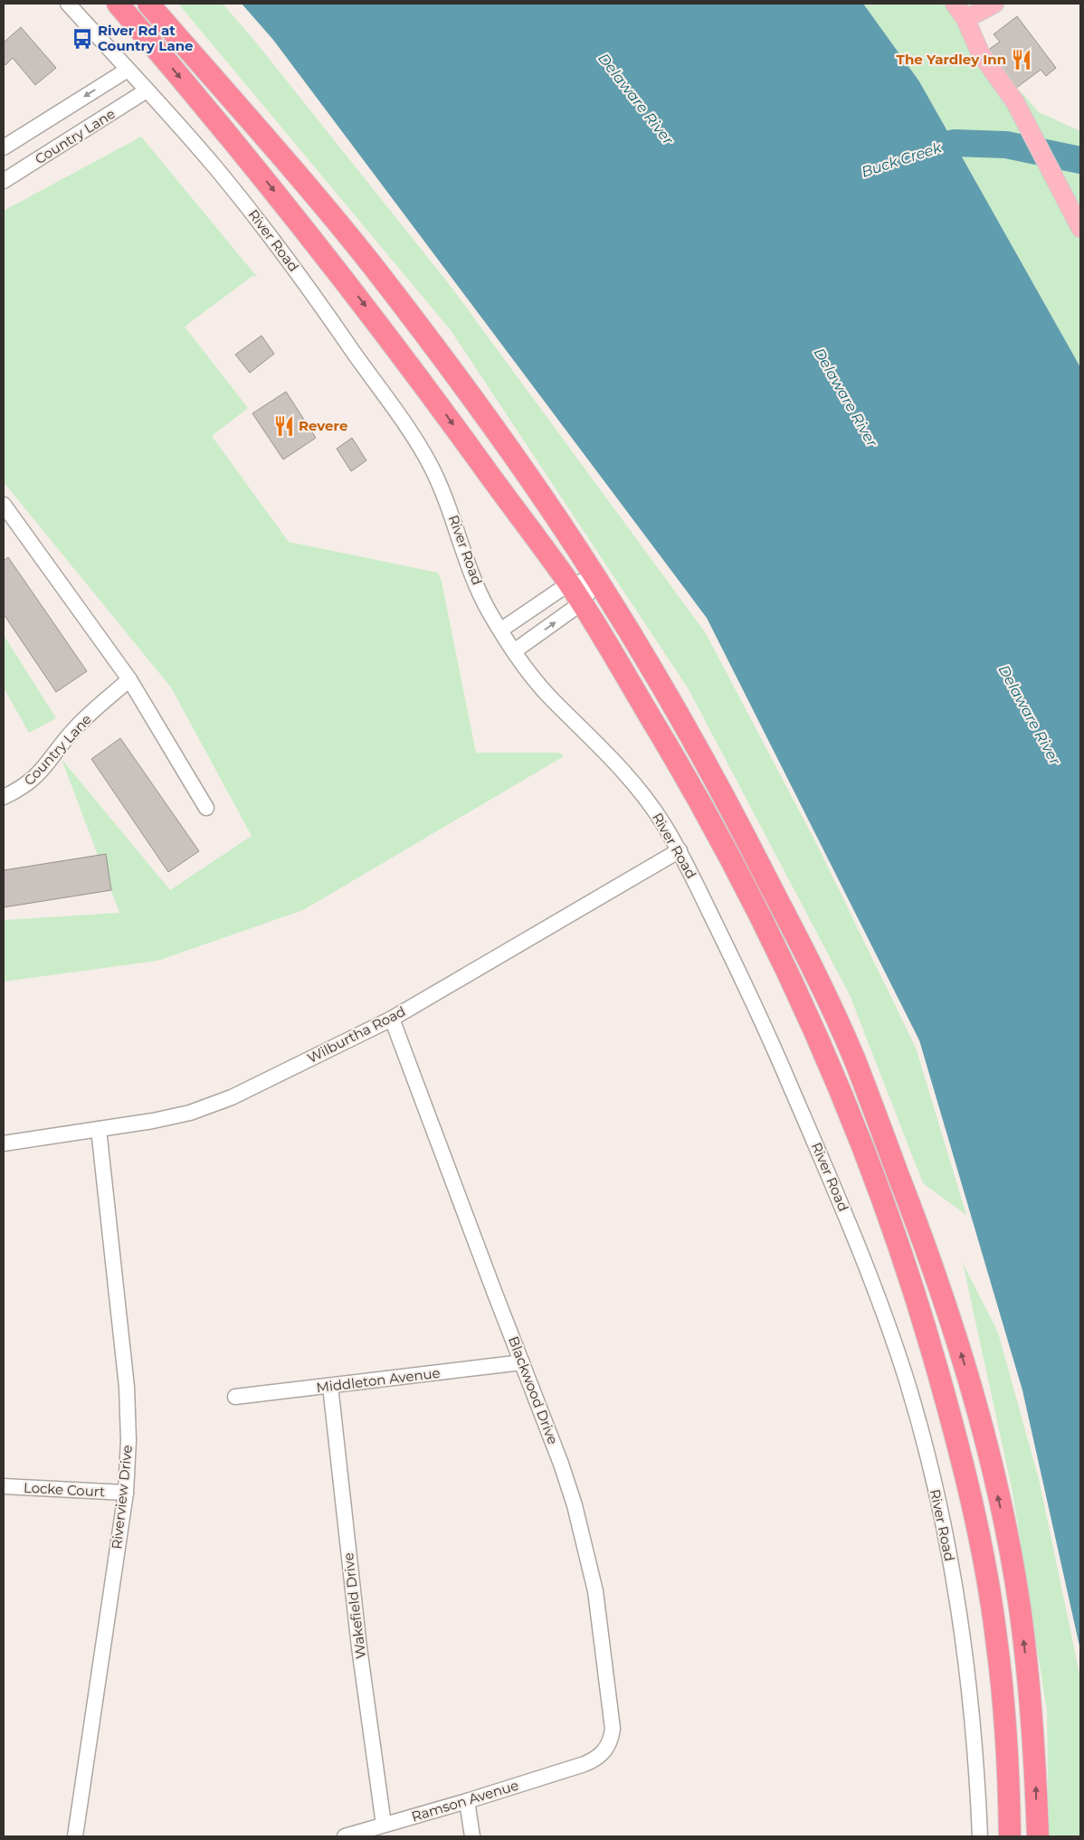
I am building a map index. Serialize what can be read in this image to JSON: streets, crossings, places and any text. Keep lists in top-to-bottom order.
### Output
{
  "streets": {
    "street": [
      "Country Lane",
      "River Road",
      "Wilburtha Road",
      "Middleton Avenue",
      "Blackwood Drive",
      "Locke Court",
      "Riverview Drive",
      "Wakefield Drive",
      "Ramson Avenue"
    ]
  },
  "crossings": [
    ["Country Lane", "River Road"],
    ["River Road", "Wilburtha Road"],
    ["Wilburtha Road", "Blackwood Drive"],
    ["Wilburtha Road", "Riverview Drive"],
    ["Middleton Avenue", "Blackwood Drive"],
    ["Middleton Avenue", "Wakefield Drive"],
    ["Blackwood Drive", "Ramson Avenue"],
    ["Locke Court", "Riverview Drive"],
    ["Wakefield Drive", "Ramson Avenue"]
  ],
  "water": ["Delaware River", "Buck Creek"],
  "places": {
    "bus stop": ["River Rd at Country Lane"],
    "restaurant": ["The Yardley Inn", "Revere"]
  }
}
